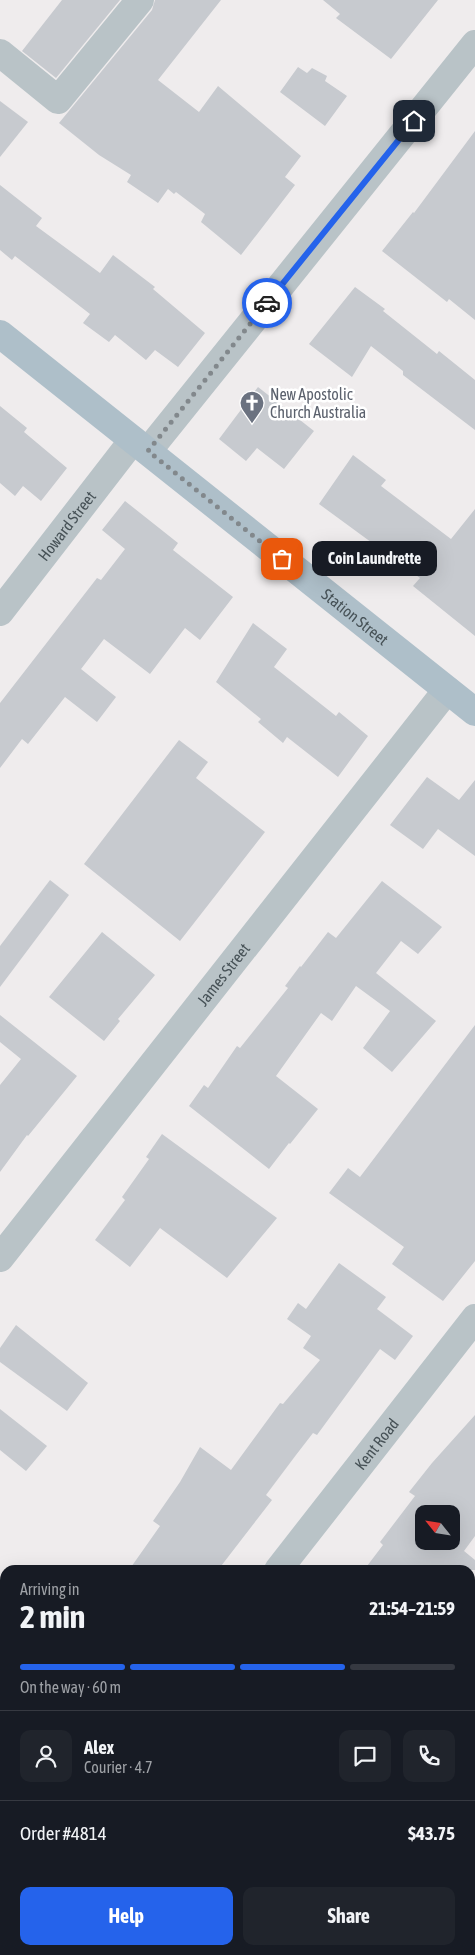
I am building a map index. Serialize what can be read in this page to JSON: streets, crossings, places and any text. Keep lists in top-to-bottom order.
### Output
{
  "streets": {
    "main road": ["Station Street"],
    "street": ["Howard Street", "James Street", "Kent Road"]
  },
  "crossings": [
    ["Howard Street", "Station Street"],
    ["Station Street", "James Street"]
  ],
  "places": {
    "church": ["New Apostolic Church Australia"],
    "other": ["Coin Laundrette"]
  },
  "north": "top left",
  "page": {
    "bubble": "Coin Laundrette",
    "heading": ["2 min", "Arriving in", "21:54–21:59"],
    "panel": [
      "Alex",
      "Courier · 4.7",
      "Order #4814",
      "$43.75"
    ],
    "bar": "On the way · 60 m",
    "buttons": ["Help", "Share"]
  }
}
